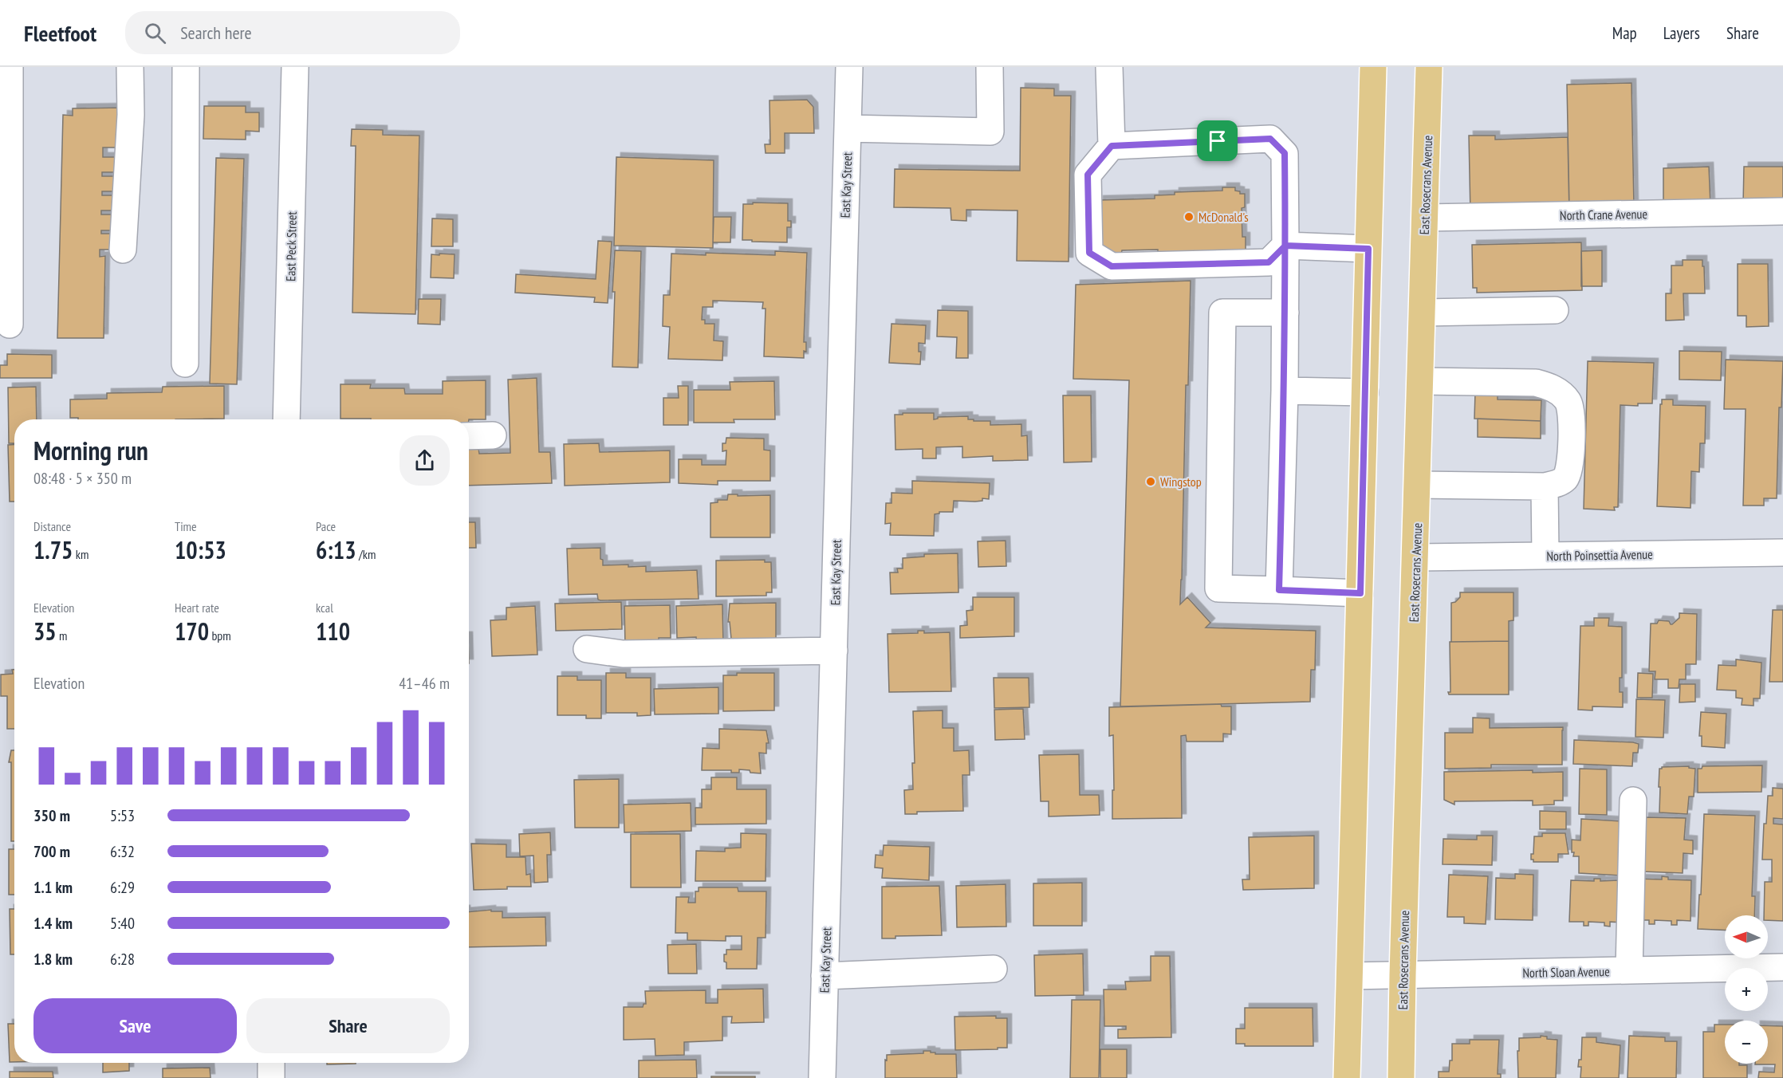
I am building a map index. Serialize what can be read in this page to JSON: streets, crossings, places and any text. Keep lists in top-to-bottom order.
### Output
{
  "streets": {
    "main road": ["East Rosecrans Avenue"],
    "street": [
      "East Kay Street",
      "North Crane Avenue",
      "East Peck Street",
      "North Poinsettia Avenue",
      "North Sloan Avenue"
    ]
  },
  "crossings": [
    ["East Rosecrans Avenue", "North Crane Avenue"],
    ["East Rosecrans Avenue", "North Poinsettia Avenue"],
    ["East Rosecrans Avenue", "North Sloan Avenue"]
  ],
  "places": ["McDonald's", "Wingstop"],
  "north": "left",
  "page": {
    "header": "Fleetfoot",
    "search": "Search here",
    "nav": ["Map", "Layers", "Share"],
    "heading": ["Morning run", "08:48 · 5 × 350 m"],
    "stats": [
      ["Distance", "1.75 km"],
      ["Time", "10:53"],
      ["Pace", "6:13 /km"],
      ["Elevation", "35 m"],
      ["Heart rate", "170 bpm"],
      ["kcal", "110"]
    ],
    "chart": ["Elevation", "41–46 m"],
    "list": [
      {
        "name": "350 m",
        "note": "5:53"
      },
      {
        "name": "700 m",
        "note": "6:32"
      },
      {
        "name": "1.1 km",
        "note": "6:29"
      },
      {
        "name": "1.4 km",
        "note": "5:40"
      },
      {
        "name": "1.8 km",
        "note": "6:28"
      }
    ],
    "map_buttons": ["+", "−"],
    "buttons": ["Save", "Share"]
  }
}
